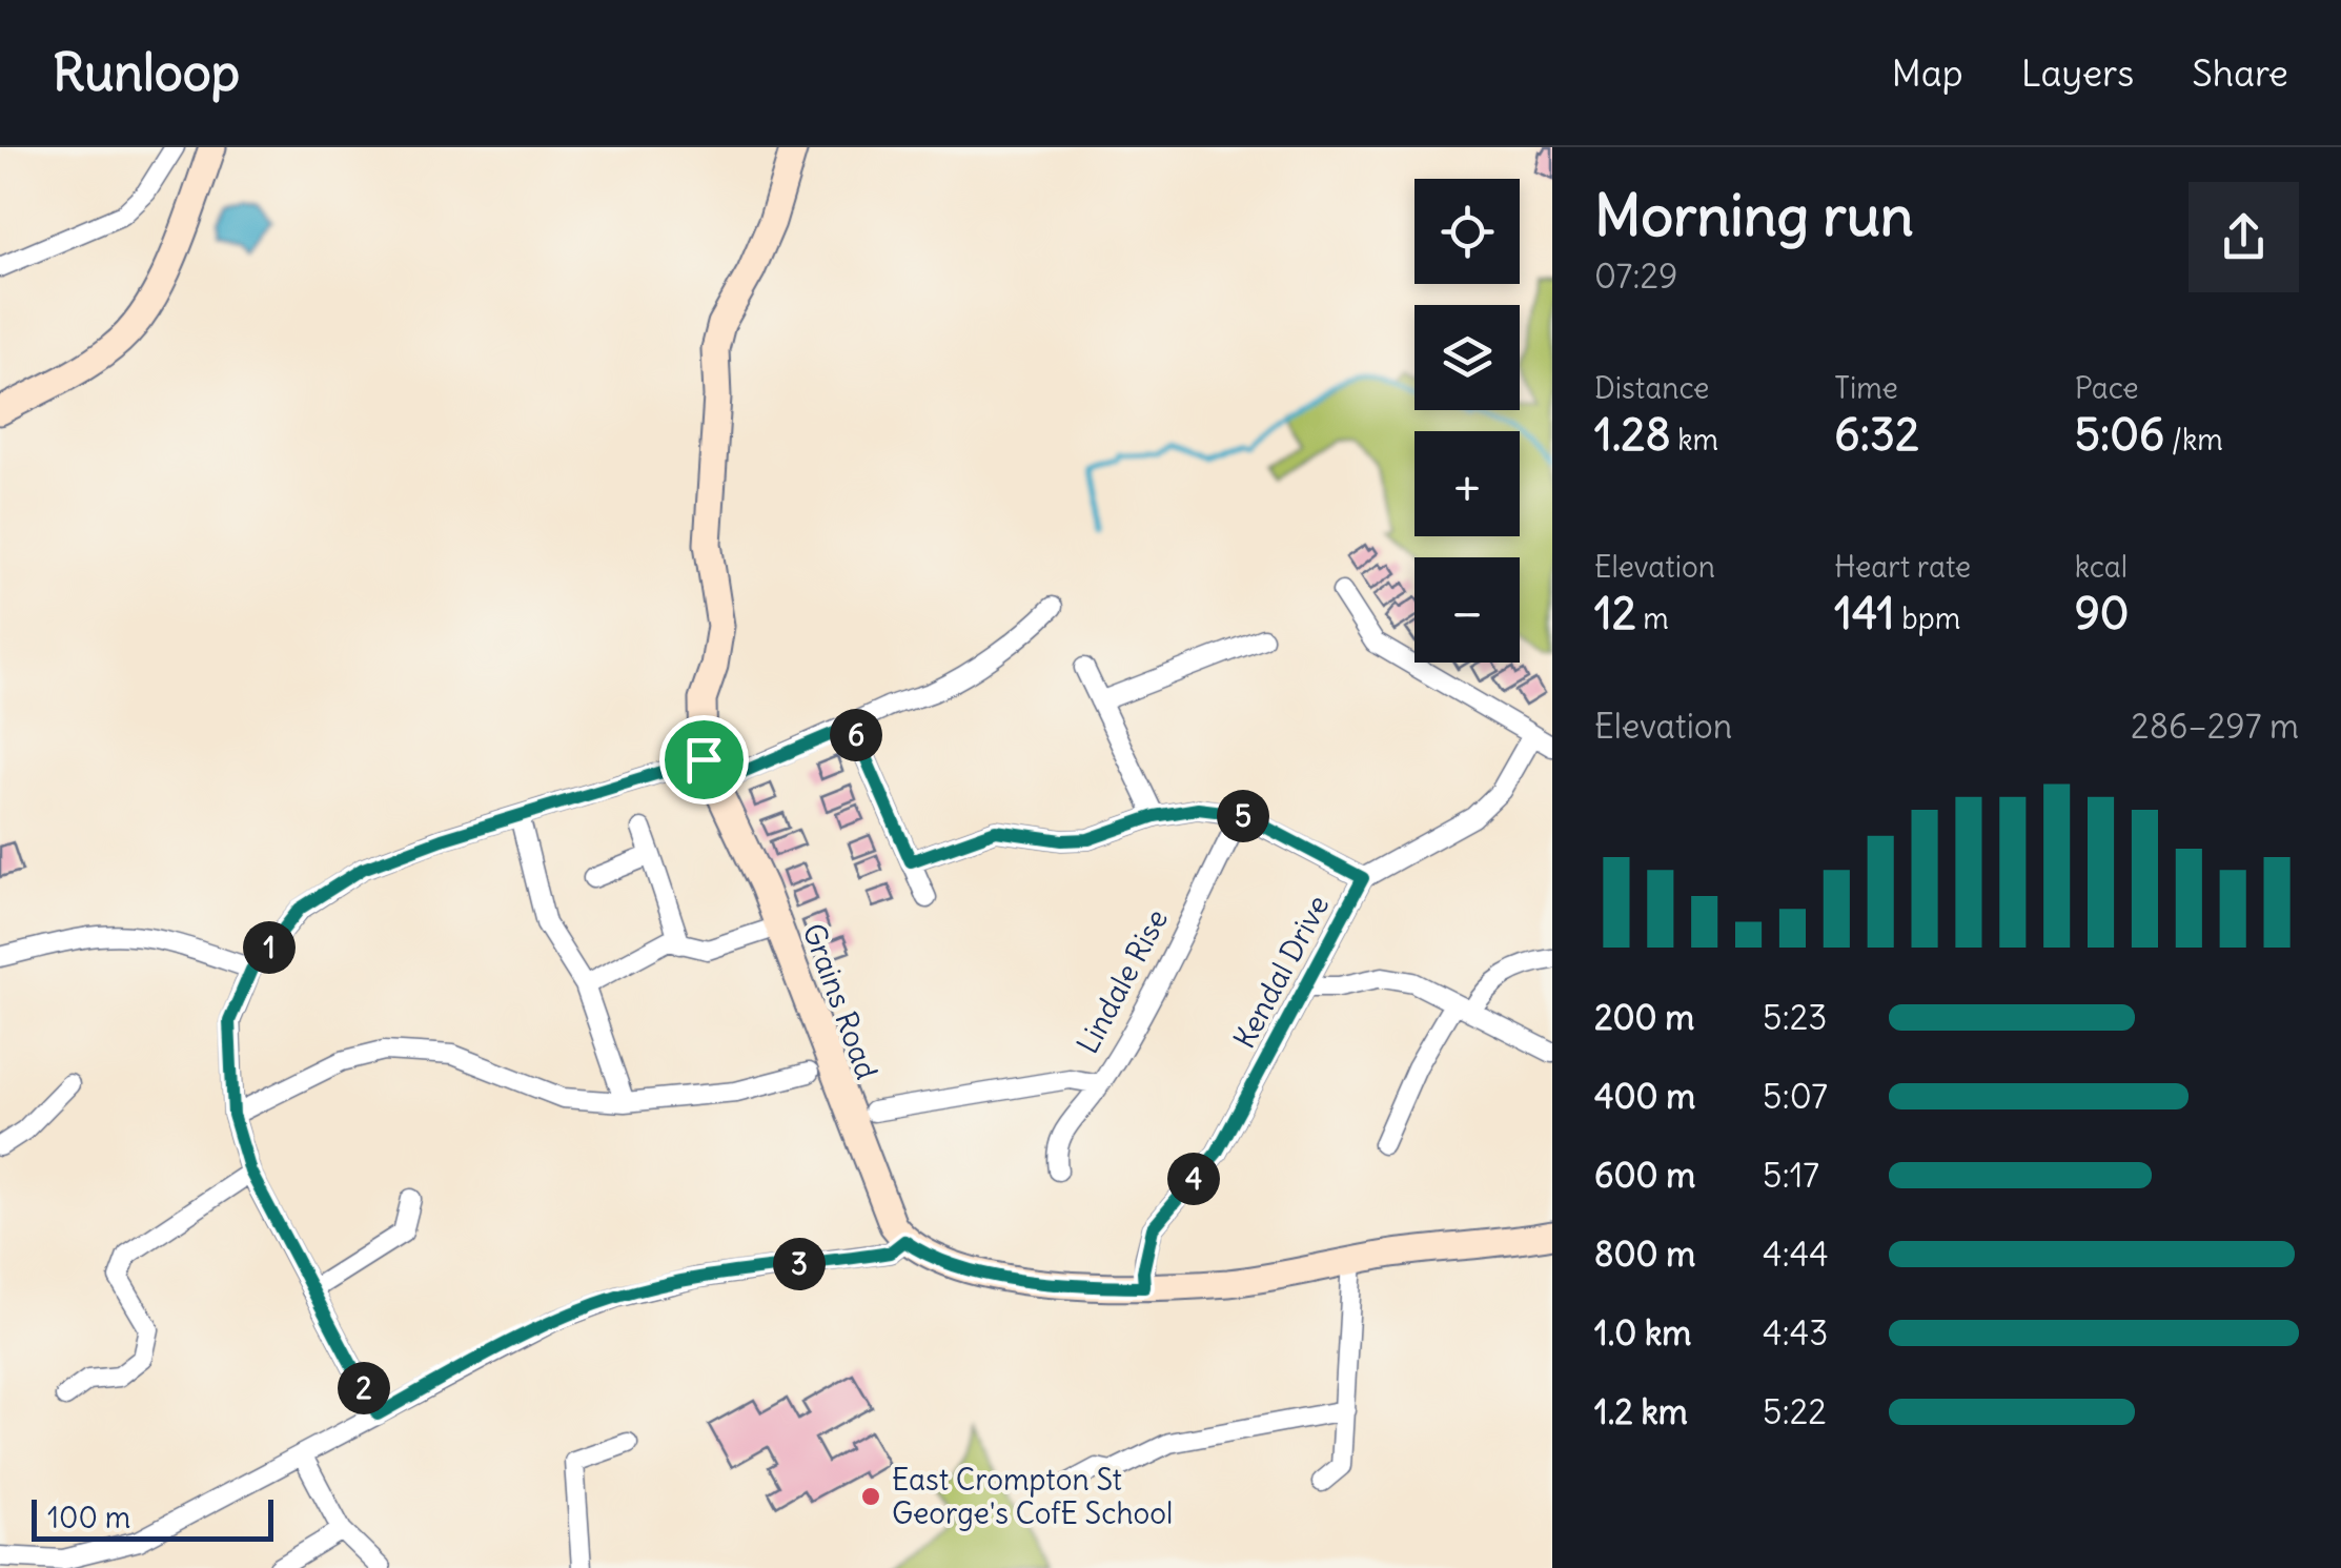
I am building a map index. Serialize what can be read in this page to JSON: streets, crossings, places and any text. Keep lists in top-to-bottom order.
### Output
{
  "streets": {
    "street": ["Kendal Drive", "Lindale Rise", "Grains Road"]
  },
  "places": ["East Crompton St George's CofE School"],
  "scale_bar": "100 m",
  "page": {
    "header": "Runloop",
    "nav": ["Map", "Layers", "Share"],
    "heading": ["Morning run", "07:29"],
    "map_buttons": ["+", "−"],
    "stats": [
      ["Distance", "1.28 km"],
      ["Time", "6:32"],
      ["Pace", "5:06 /km"],
      ["Elevation", "12 m"],
      ["Heart rate", "141 bpm"],
      ["kcal", "90"]
    ],
    "chart": ["Elevation", "286–297 m"],
    "pins": [
      "6",
      "5",
      "1",
      "4",
      "3",
      "2"
    ],
    "list": [
      {
        "name": "200 m",
        "note": "5:23"
      },
      {
        "name": "400 m",
        "note": "5:07"
      },
      {
        "name": "600 m",
        "note": "5:17"
      },
      {
        "name": "800 m",
        "note": "4:44"
      },
      {
        "name": "1.0 km",
        "note": "4:43"
      },
      {
        "name": "1.2 km",
        "note": "5:22"
      }
    ],
    "scale": "100 m"
  }
}
